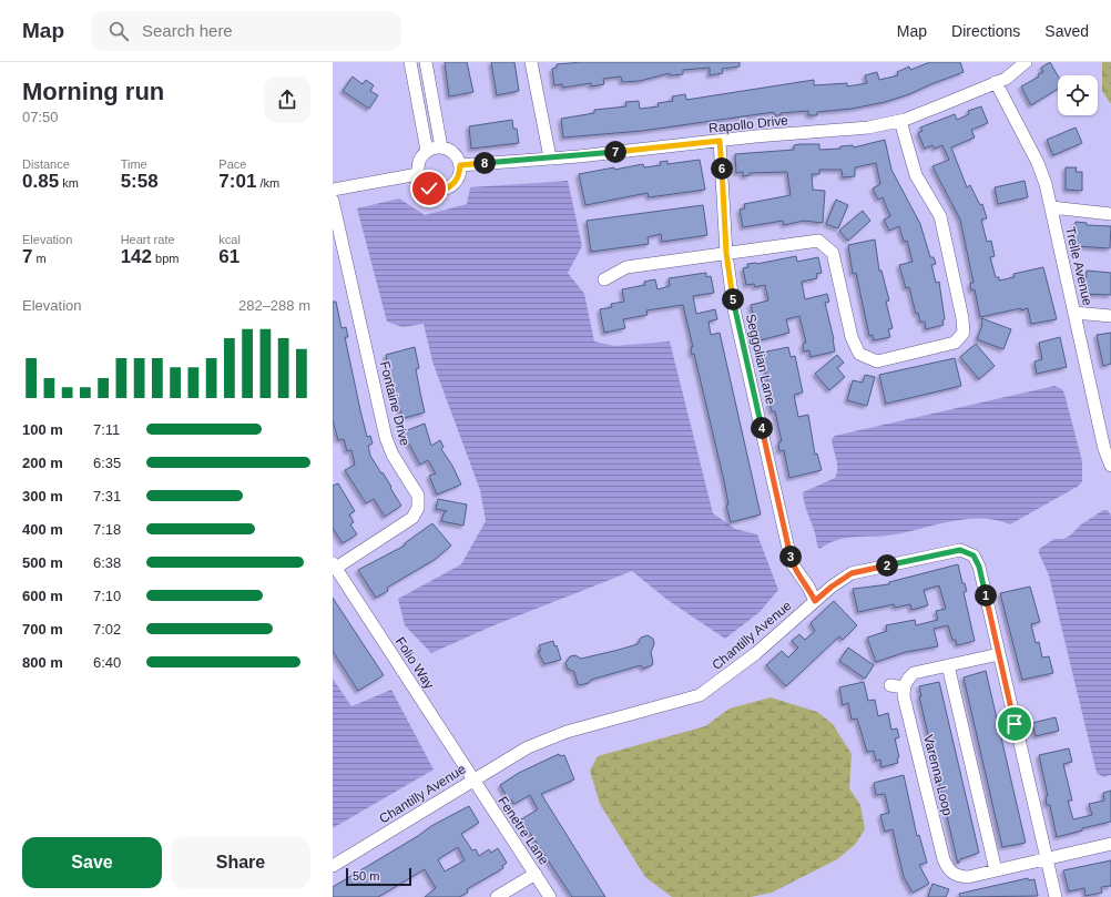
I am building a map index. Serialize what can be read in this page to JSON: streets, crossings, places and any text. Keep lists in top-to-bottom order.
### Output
{
  "streets": {
    "street": [
      "Rapollo Drive",
      "Trelle Avenue",
      "Seggolian Lane",
      "Fontaine Drive",
      "Chantilly Avenue",
      "Folio Way",
      "Varenna Loop",
      "Fenetre Lane"
    ]
  },
  "crossings": [
    ["Rapollo Drive", "Trelle Avenue"],
    ["Rapollo Drive", "Seggolian Lane"],
    ["Seggolian Lane", "Chantilly Avenue"],
    ["Fontaine Drive", "Folio Way"],
    ["Chantilly Avenue", "Folio Way"],
    ["Chantilly Avenue", "Varenna Loop"],
    ["Chantilly Avenue", "Fenetre Lane"],
    ["Folio Way", "Fenetre Lane"]
  ],
  "scale_bar": "50 m",
  "page": {
    "header": "Map",
    "search": "Search here",
    "nav": ["Map", "Directions", "Saved"],
    "heading": ["Morning run", "07:50"],
    "stats": [
      ["Distance", "0.85 km"],
      ["Time", "5:58"],
      ["Pace", "7:01 /km"],
      ["Elevation", "7 m"],
      ["Heart rate", "142 bpm"],
      ["kcal", "61"]
    ],
    "pins": [
      "7",
      "8",
      "6",
      "5",
      "4",
      "3",
      "2",
      "1"
    ],
    "chart": ["Elevation", "282–288 m"],
    "list": [
      {
        "name": "100 m",
        "note": "7:11"
      },
      {
        "name": "200 m",
        "note": "6:35"
      },
      {
        "name": "300 m",
        "note": "7:31"
      },
      {
        "name": "400 m",
        "note": "7:18"
      },
      {
        "name": "500 m",
        "note": "6:38"
      },
      {
        "name": "600 m",
        "note": "7:10"
      },
      {
        "name": "700 m",
        "note": "7:02"
      },
      {
        "name": "800 m",
        "note": "6:40"
      }
    ],
    "buttons": ["Save", "Share"],
    "scale": "50 m"
  }
}
